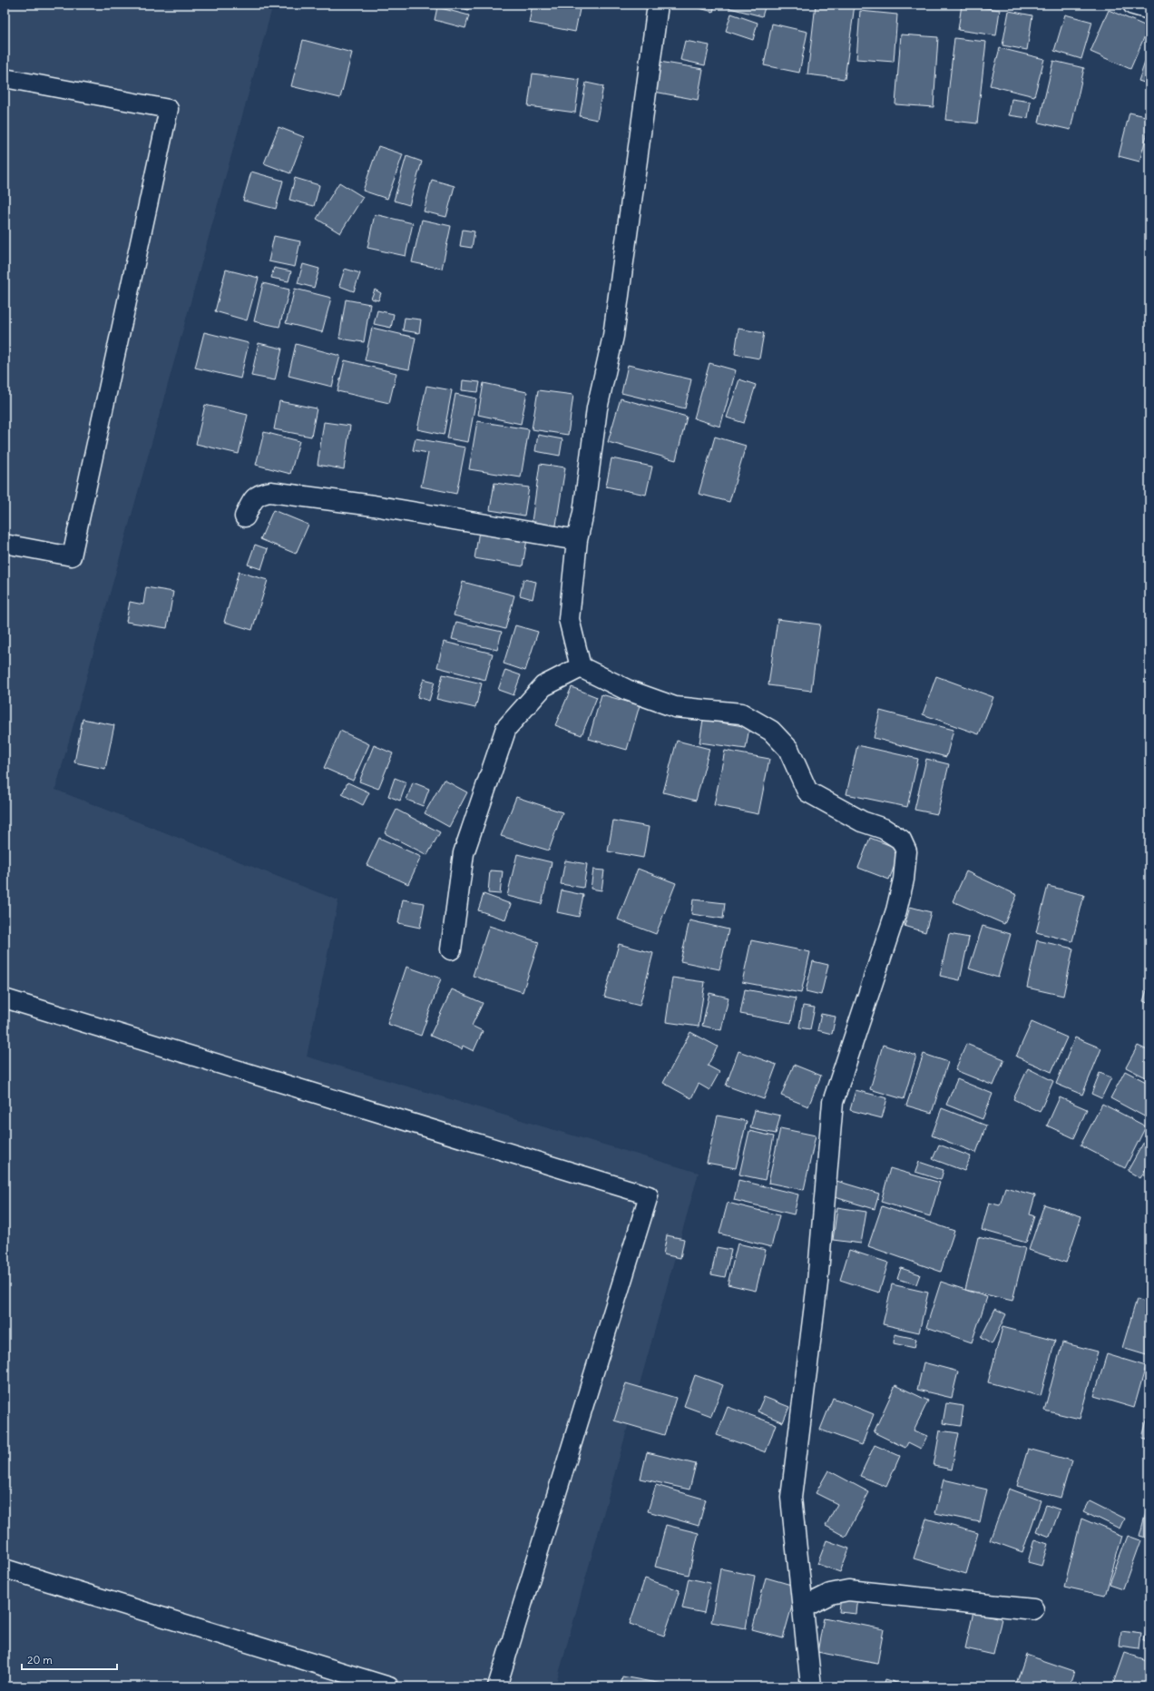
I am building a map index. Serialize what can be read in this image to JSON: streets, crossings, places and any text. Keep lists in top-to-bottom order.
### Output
{
  "scale_bar": "20 m"
}
